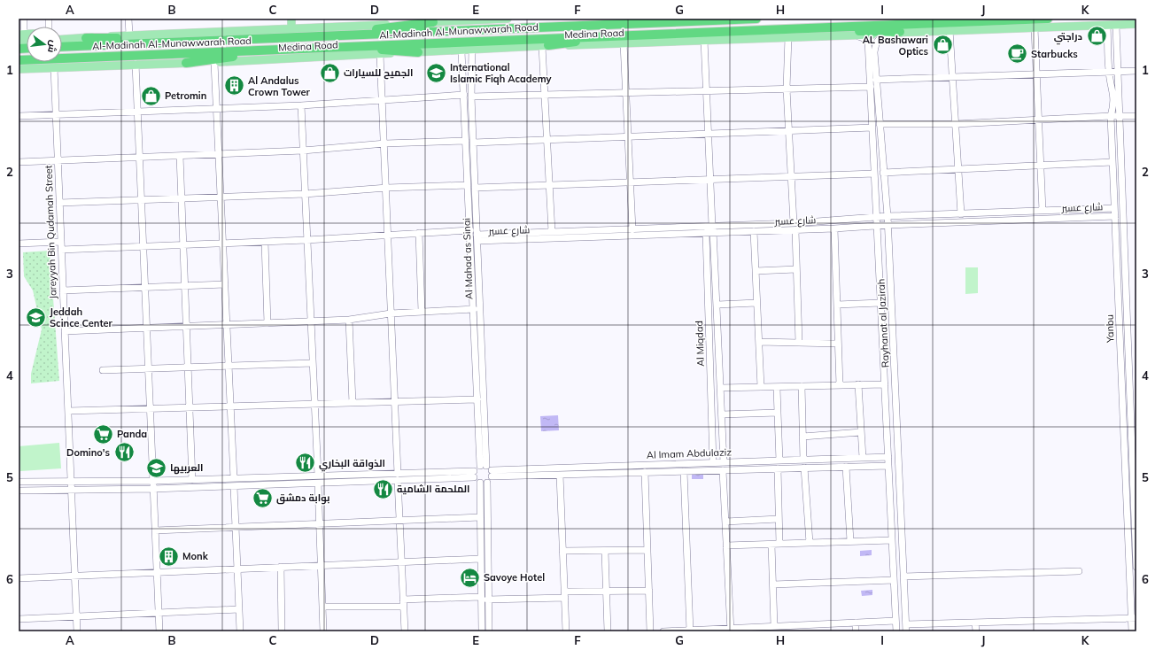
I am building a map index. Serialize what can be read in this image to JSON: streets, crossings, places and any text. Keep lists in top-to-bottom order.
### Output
{
  "streets": {
    "highway": ["Al-Madinah Al-Munawwarah Road"],
    "main road": ["Medina Road"],
    "street": [
      "شارع عسير",
      "Jareyyah Bin Qudamah Street",
      "Al Mahad as Sinai",
      "Rayhanat al Jazirah",
      "Yanbu",
      "Al Miqdad",
      "Al Imam Abdulaziz"
    ]
  },
  "crossings": [
    ["Al-Madinah Al-Munawwarah Road", "Medina Road"],
    ["Medina Road", "Jareyyah Bin Qudamah Street"],
    ["Medina Road", "Al Mahad as Sinai"],
    ["Medina Road", "Rayhanat al Jazirah"],
    ["Medina Road", "Yanbu"],
    ["Medina Road", "Al Miqdad"],
    ["شارع عسير", "Al Mahad as Sinai"],
    ["شارع عسير", "Rayhanat al Jazirah"],
    ["شارع عسير", "Yanbu"],
    ["شارع عسير", "Al Miqdad"],
    ["Al Mahad as Sinai", "Al Imam Abdulaziz"],
    ["Rayhanat al Jazirah", "Al Imam Abdulaziz"],
    ["Al Miqdad", "Al Imam Abdulaziz"]
  ],
  "places": {
    "shop": [
      "دراجتي",
      "AL Bashawari Optics",
      "الجميح للسيارات",
      "Petromin"
    ],
    "cafe": ["Starbucks"],
    "school or university": ["International Islamic Fiqh Academy", "Jeddah Scince Center", "العربيها"],
    "building": ["Al Andalus Crown Tower", "Monk"],
    "supermarket": ["Panda", "بوابة دمشق"],
    "restaurant": ["Domino's", "الذواقة البخاري", "الملحمة الشامية"],
    "hotel": ["Savoye Hotel"]
  },
  "north": "right",
  "grid": {
    "columns": [
      "A",
      "B",
      "C",
      "D",
      "E",
      "F",
      "G",
      "H",
      "I",
      "J",
      "K"
    ],
    "rows": [
      "1",
      "2",
      "3",
      "4",
      "5",
      "6"
    ]
  }
}
